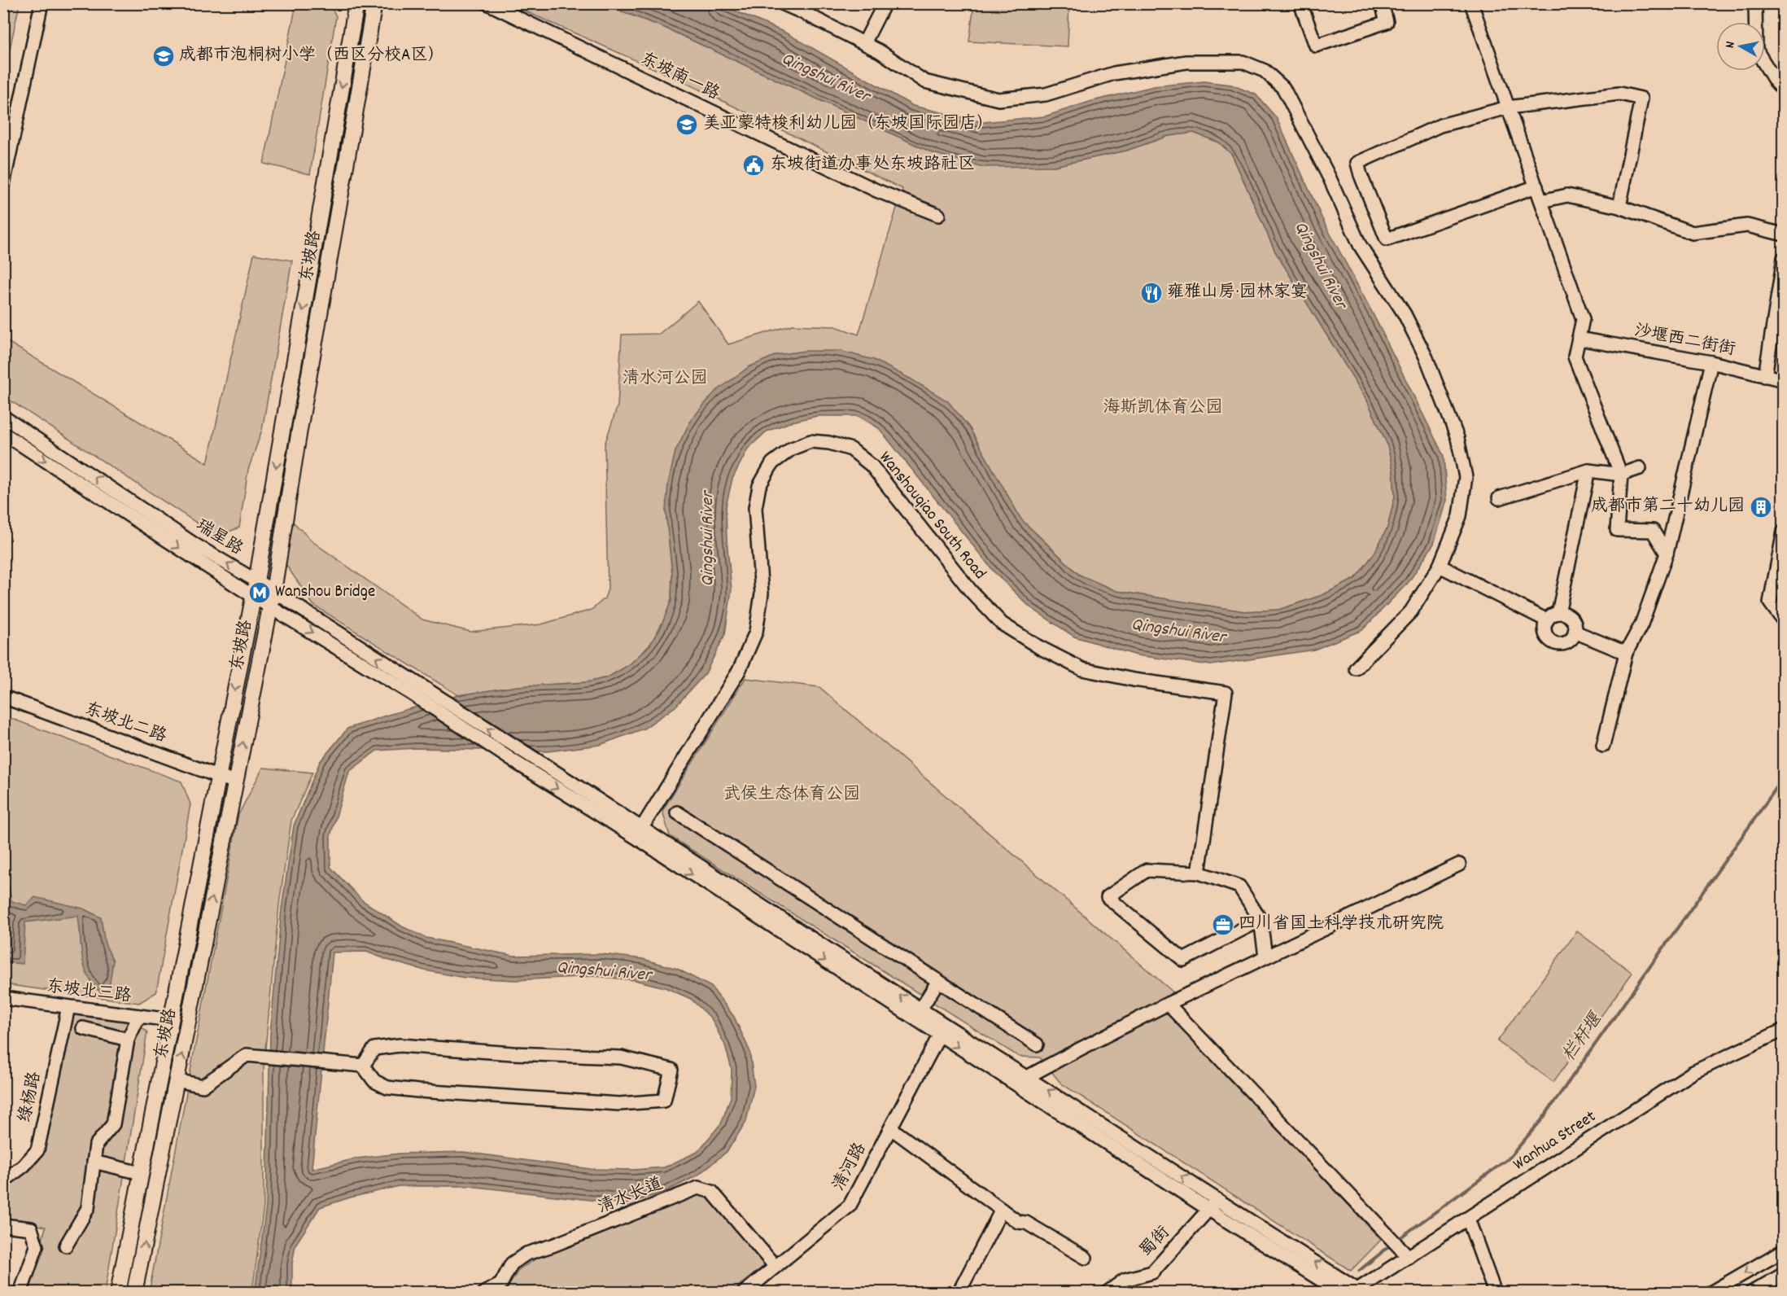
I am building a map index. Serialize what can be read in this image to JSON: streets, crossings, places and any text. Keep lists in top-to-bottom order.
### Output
{
  "streets": {
    "main road": ["东坡路"],
    "street": [
      "东坡南一路",
      "沙堰西二街街",
      "Wanshouqiao South Road",
      "瑞星路",
      "东坡北二路",
      "东坡北三路",
      "绿杨路",
      "Wanhua Street",
      "清河路",
      "清水长道",
      "蜀街"
    ]
  },
  "crossings": [
    ["东坡路", "瑞星路"],
    ["东坡路", "东坡北二路"],
    ["东坡路", "东坡北三路"],
    ["东坡北三路", "绿杨路"],
    ["清河路", "清水长道"]
  ],
  "water": ["Qingshui River", "栏杆堰"],
  "parks": ["清水河公园", "海斯凯体育公园", "武侯生态体育公园"],
  "places": {
    "school or university": ["成都市泡桐树小学（西区分校A区）", "美亚蒙特梭利幼儿园（东坡国际园店）"],
    "public building": ["东坡街道办事处东坡路社区"],
    "restaurant": ["雍雅山房·园林家宴"],
    "building": ["成都市第二十幼儿园"],
    "metro station": ["Wanshou Bridge"],
    "office": ["四川省国土科学技术研究院"]
  },
  "north": "left"
}
